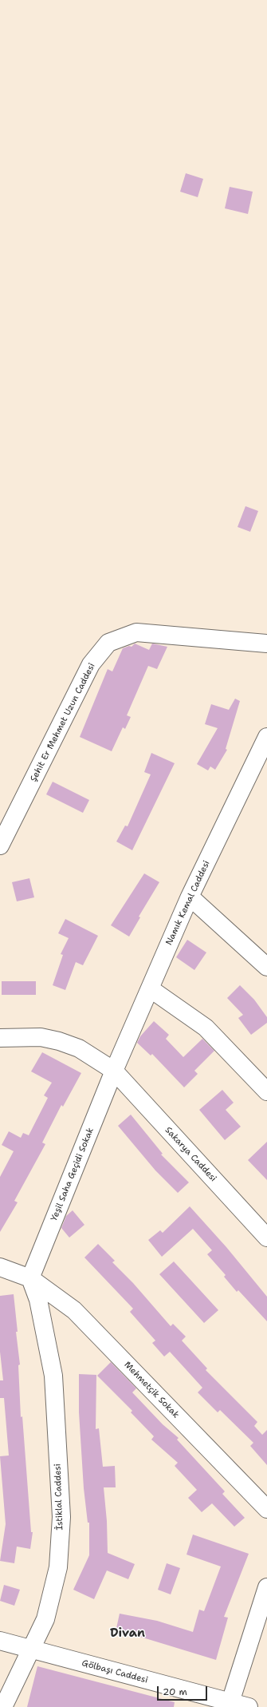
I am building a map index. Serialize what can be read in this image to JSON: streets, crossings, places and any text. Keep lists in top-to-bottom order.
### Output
{
  "streets": {
    "street": [
      "Şehit Er Mehmet Uzun Caddesi",
      "Namık Kemal Caddesi",
      "Sakarya Caddesi",
      "Yeşil Saha Geçidi Sokak",
      "Mehmetçik Sokak",
      "İstiklal Caddesi",
      "Gölbaşı Caddesi"
    ]
  },
  "crossings": [
    ["Namık Kemal Caddesi", "Sakarya Caddesi"],
    ["Namık Kemal Caddesi", "Yeşil Saha Geçidi Sokak"],
    ["Sakarya Caddesi", "Yeşil Saha Geçidi Sokak"],
    ["Yeşil Saha Geçidi Sokak", "Mehmetçik Sokak"],
    ["Yeşil Saha Geçidi Sokak", "İstiklal Caddesi"],
    ["Mehmetçik Sokak", "İstiklal Caddesi"],
    ["İstiklal Caddesi", "Gölbaşı Caddesi"]
  ],
  "districts": ["Divan"],
  "scale_bar": "20 m"
}
